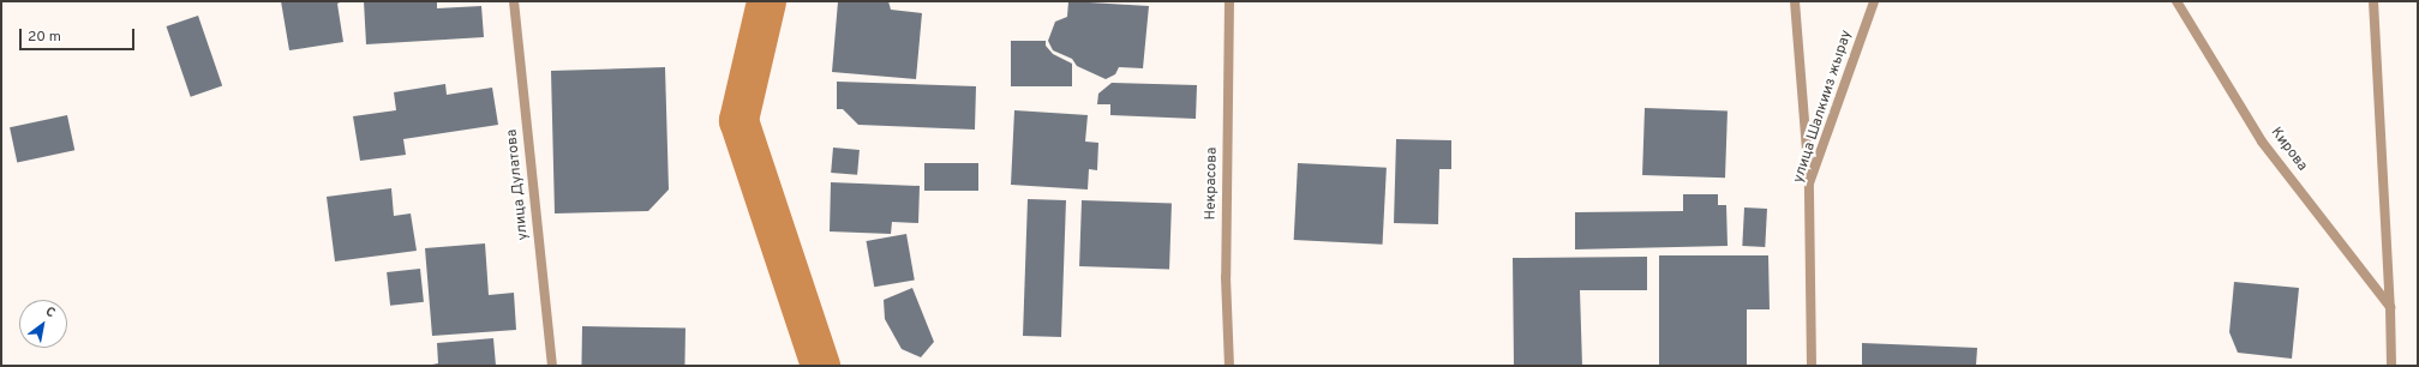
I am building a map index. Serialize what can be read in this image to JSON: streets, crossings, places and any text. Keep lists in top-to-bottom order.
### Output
{
  "streets": {
    "street": [
      "улица Шалкииз жырау",
      "Кирова",
      "Некрасова",
      "улица Дулатова"
    ]
  },
  "scale_bar": "20 m",
  "north": "top right"
}
